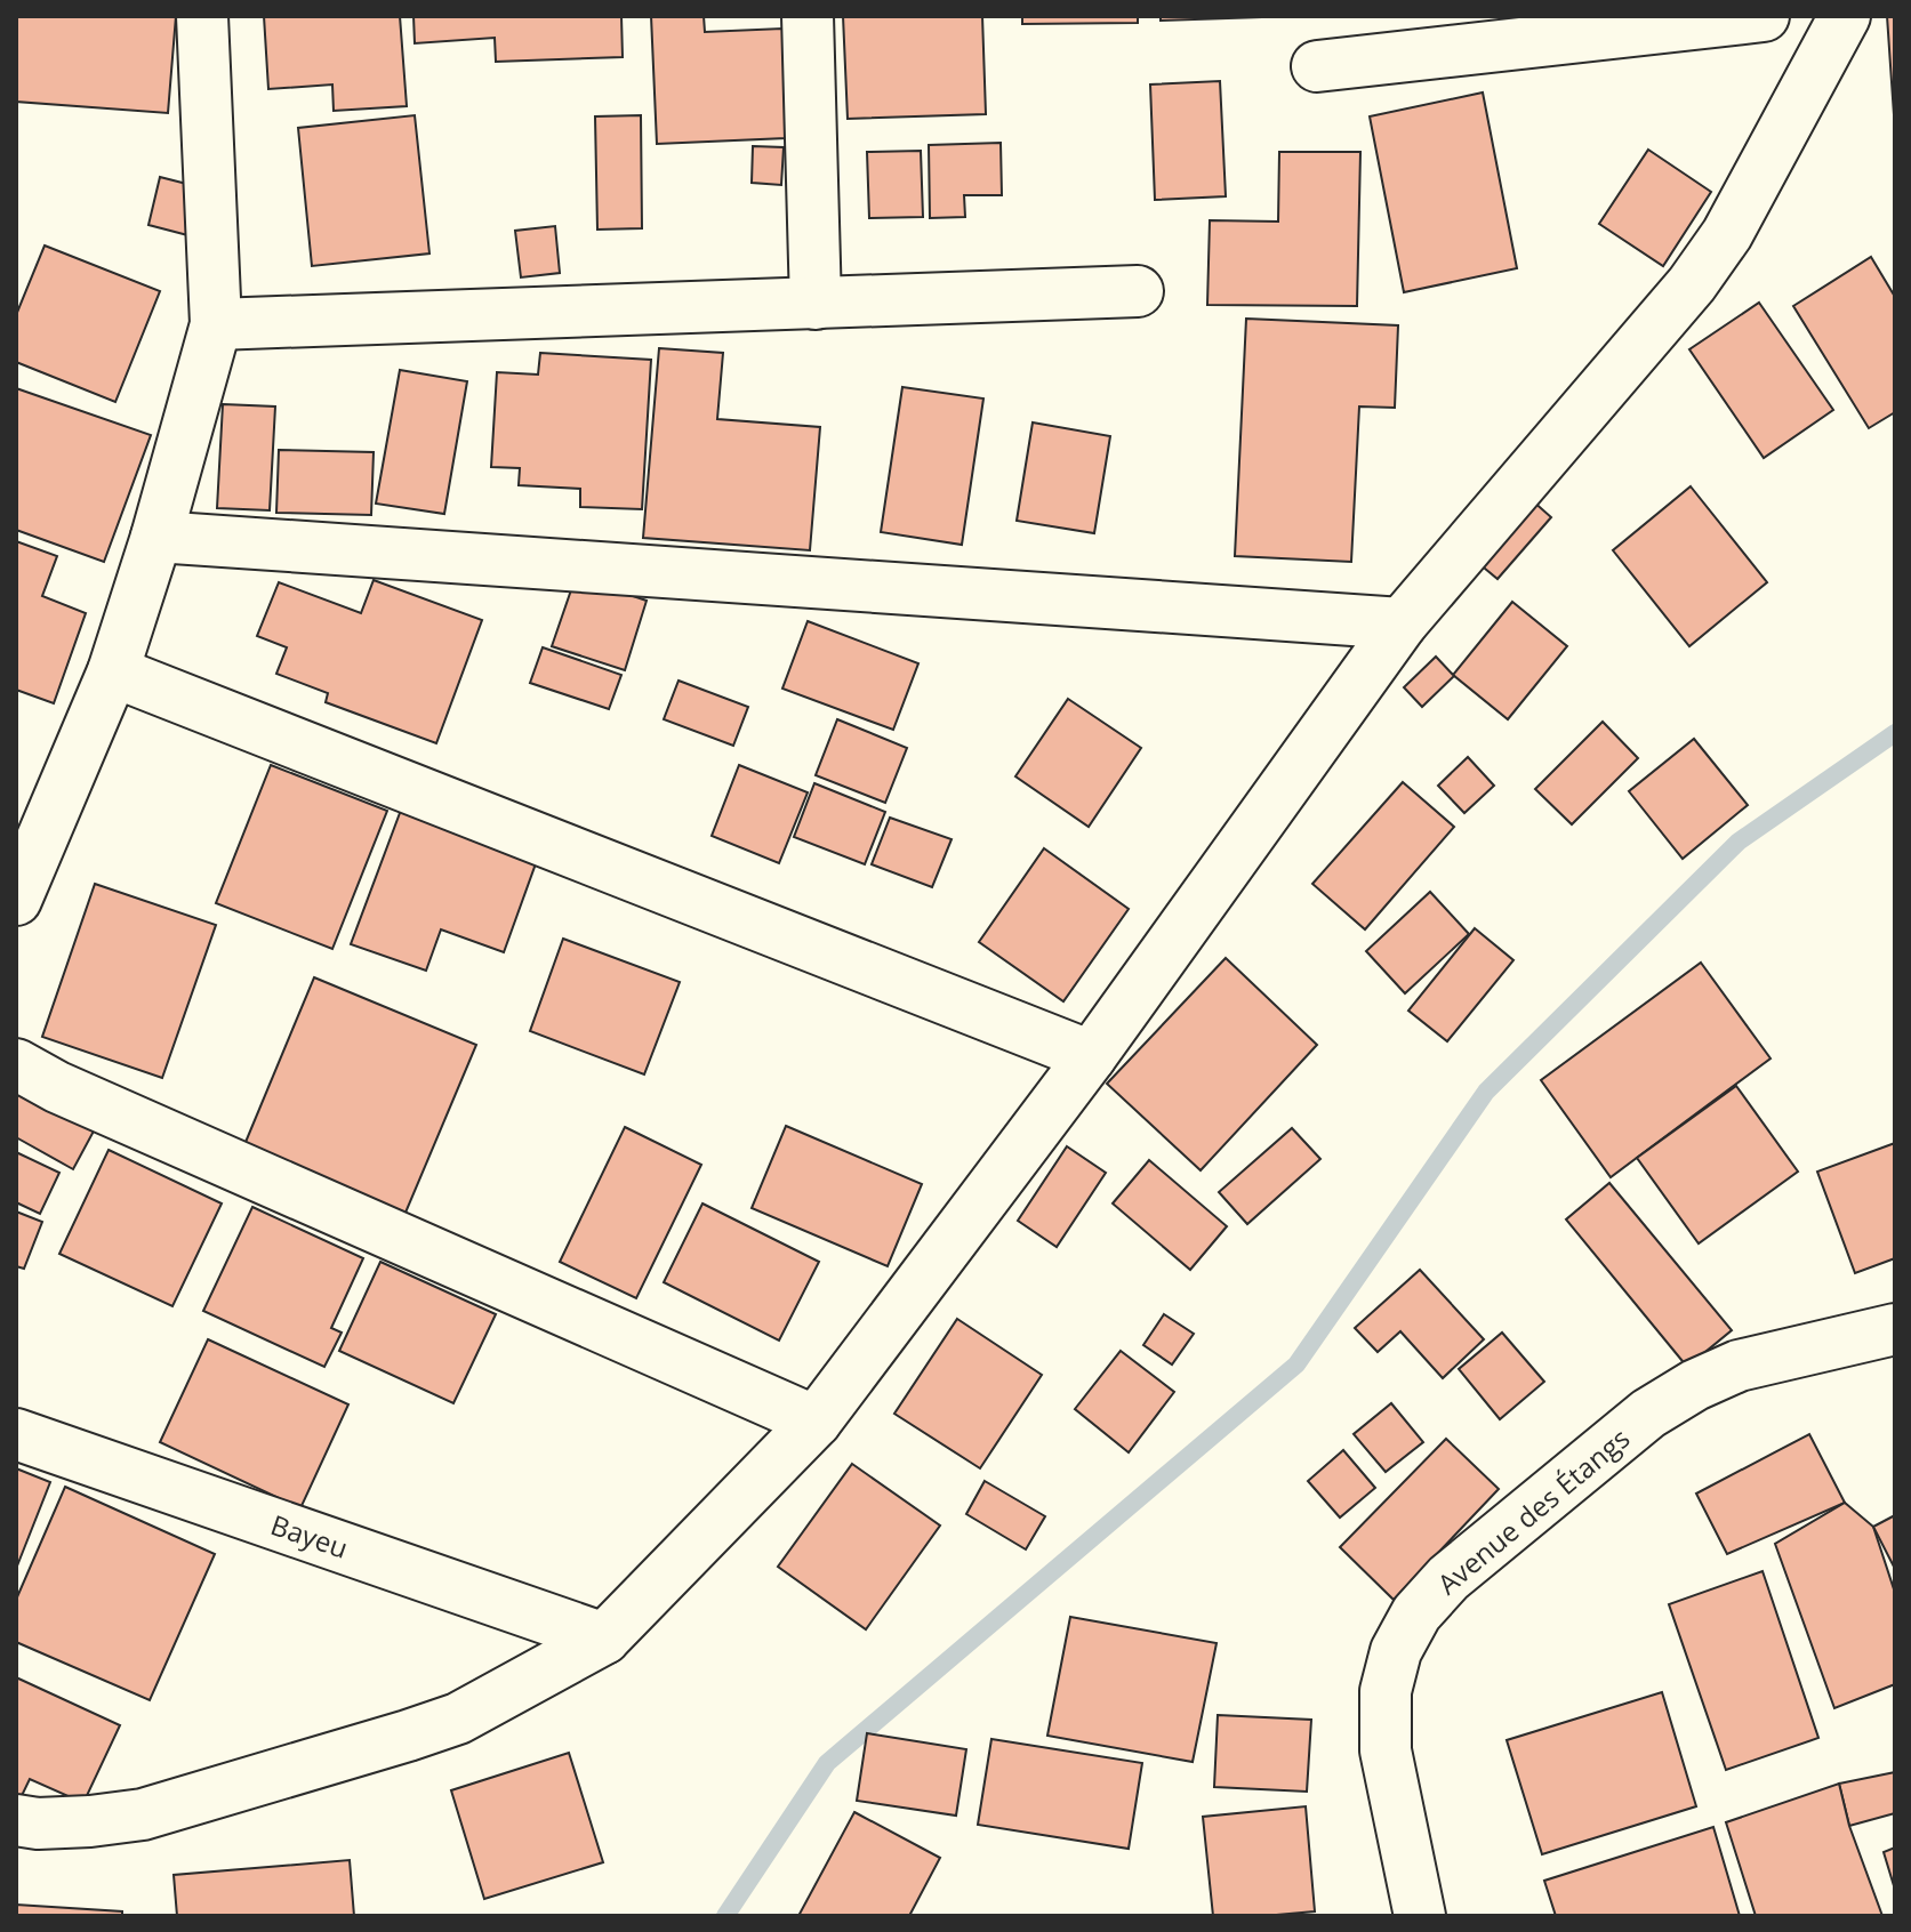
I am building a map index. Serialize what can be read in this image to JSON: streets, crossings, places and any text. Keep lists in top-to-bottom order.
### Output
{
  "streets": {
    "street": ["Avenue des Étangs", "Bayeu"]
  }
}
